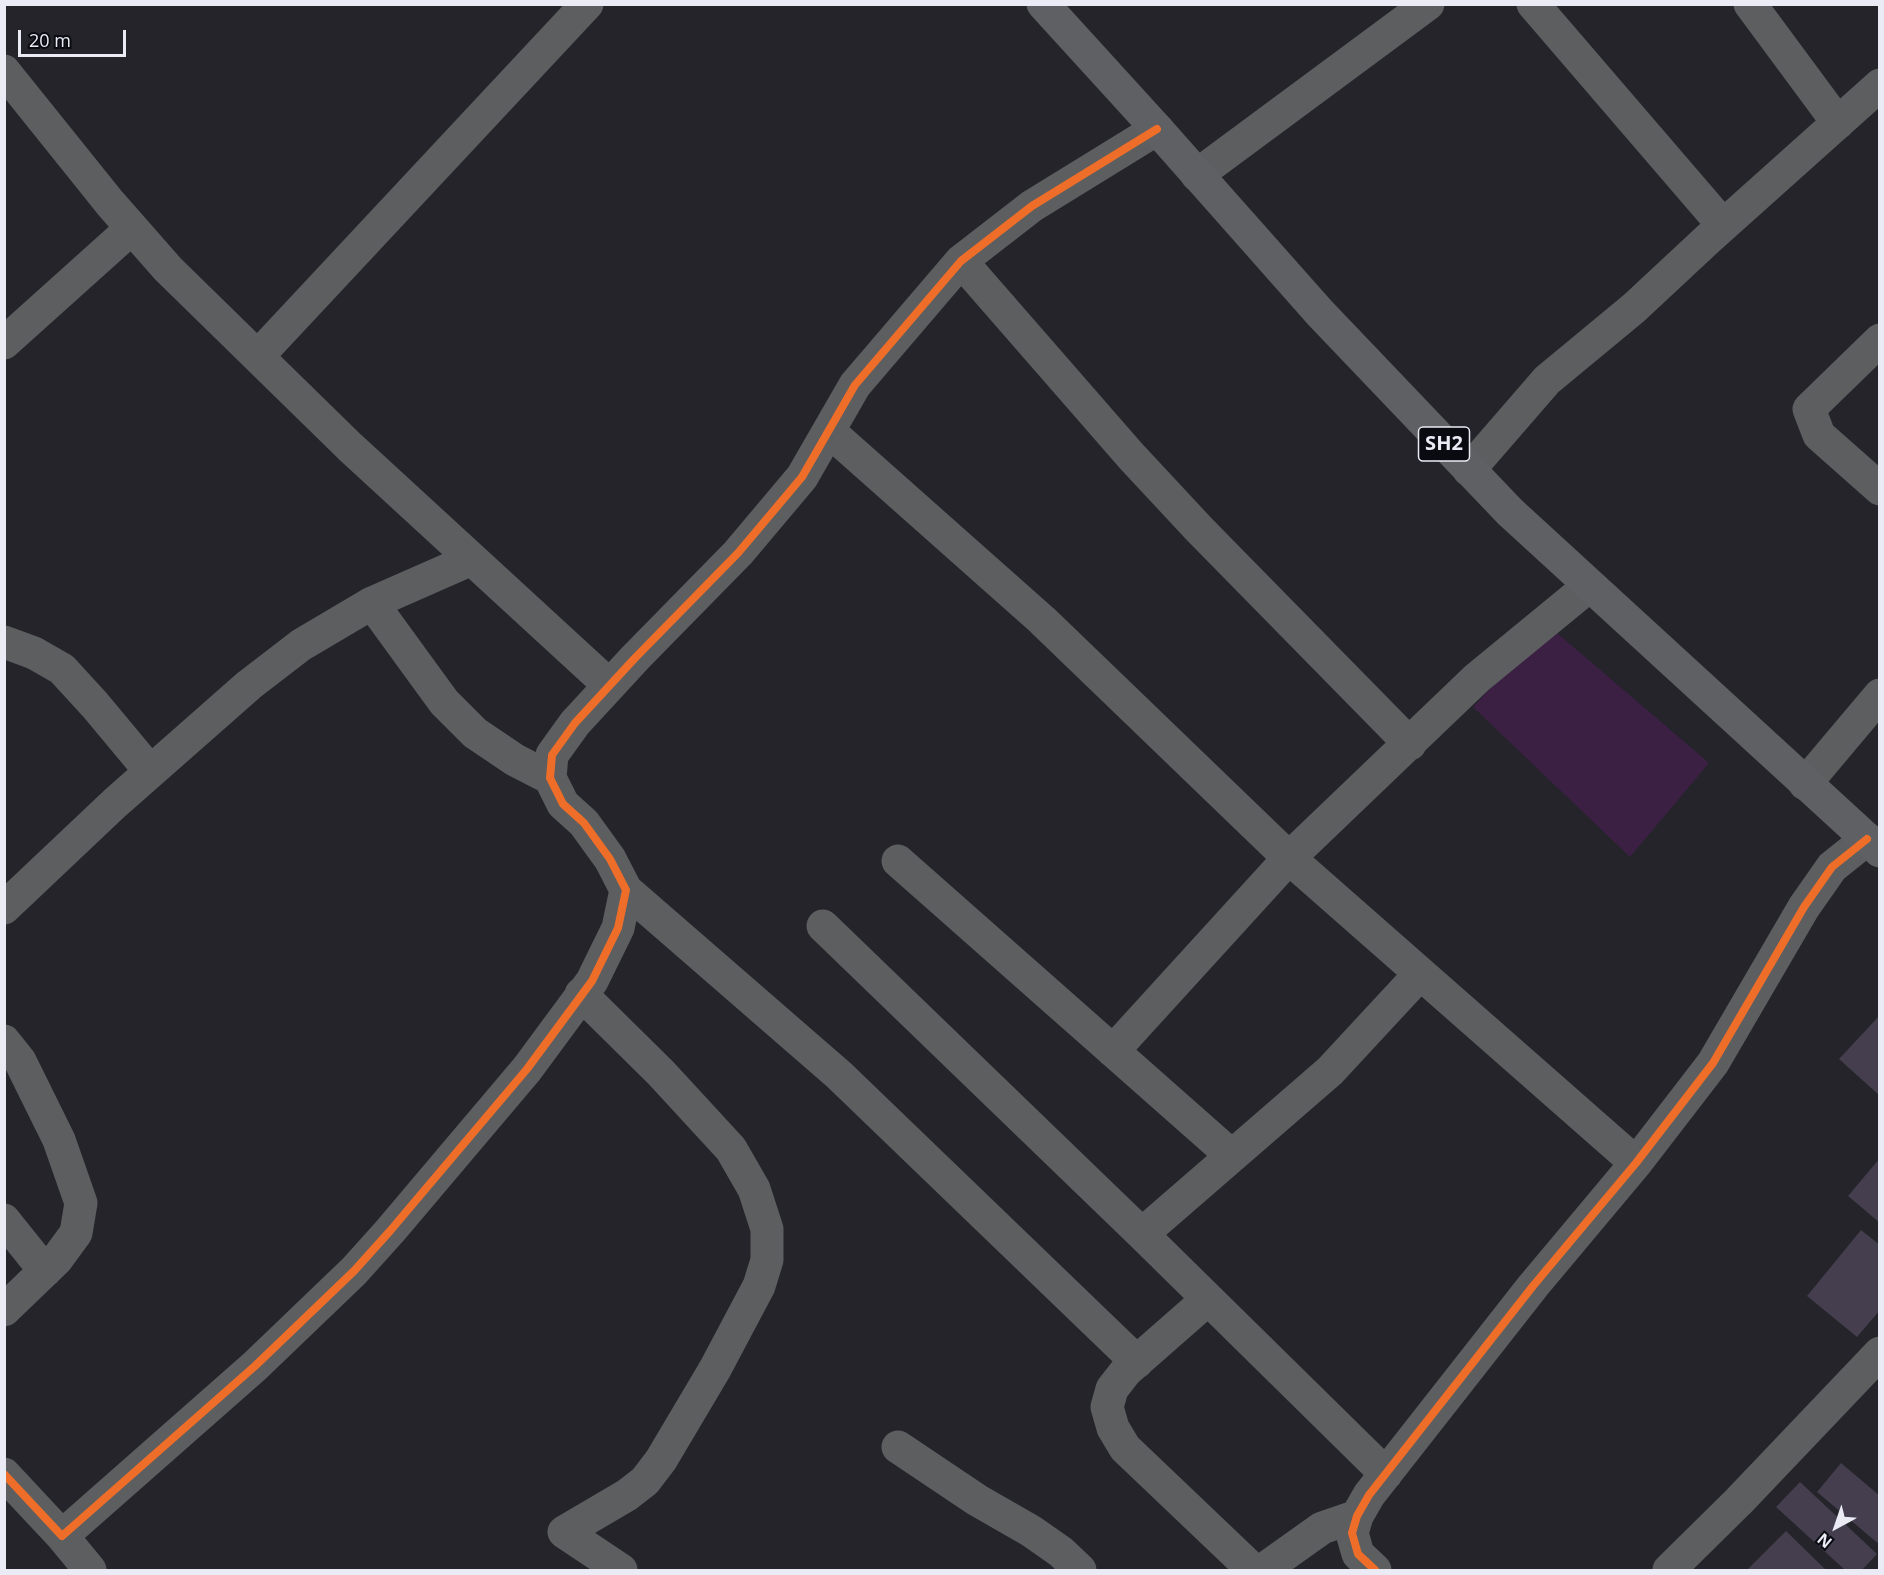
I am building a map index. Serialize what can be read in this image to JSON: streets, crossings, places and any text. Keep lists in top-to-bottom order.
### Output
{
  "streets": {
    "main road": ["SH2"]
  },
  "scale_bar": "20 m",
  "north": "bottom left"
}
